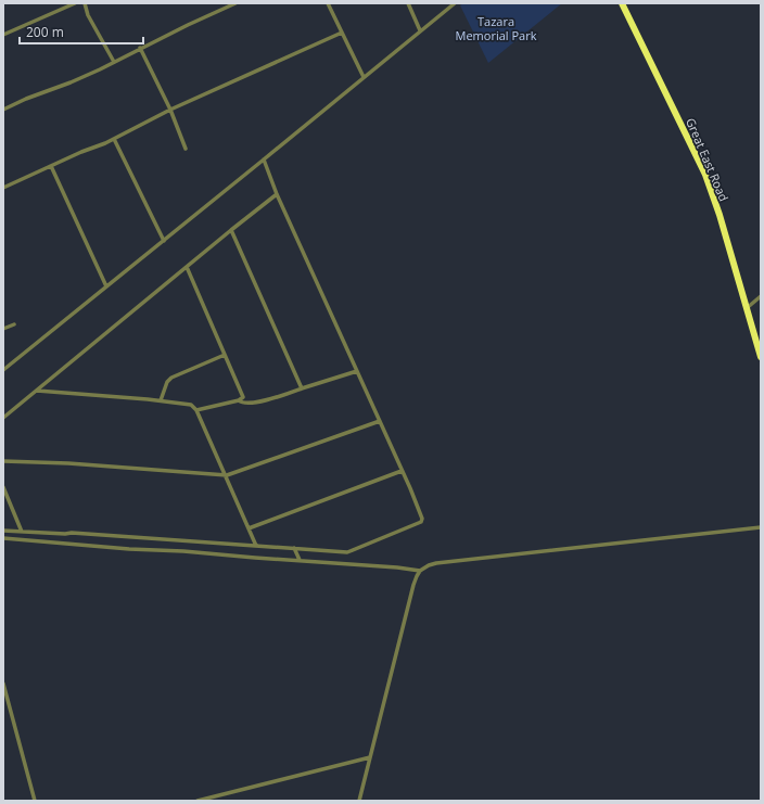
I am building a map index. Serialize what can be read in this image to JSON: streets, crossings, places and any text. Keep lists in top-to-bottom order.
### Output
{
  "streets": {
    "highway": ["Great East Road"]
  },
  "parks": ["Tazara Memorial Park"],
  "scale_bar": "200 m"
}
